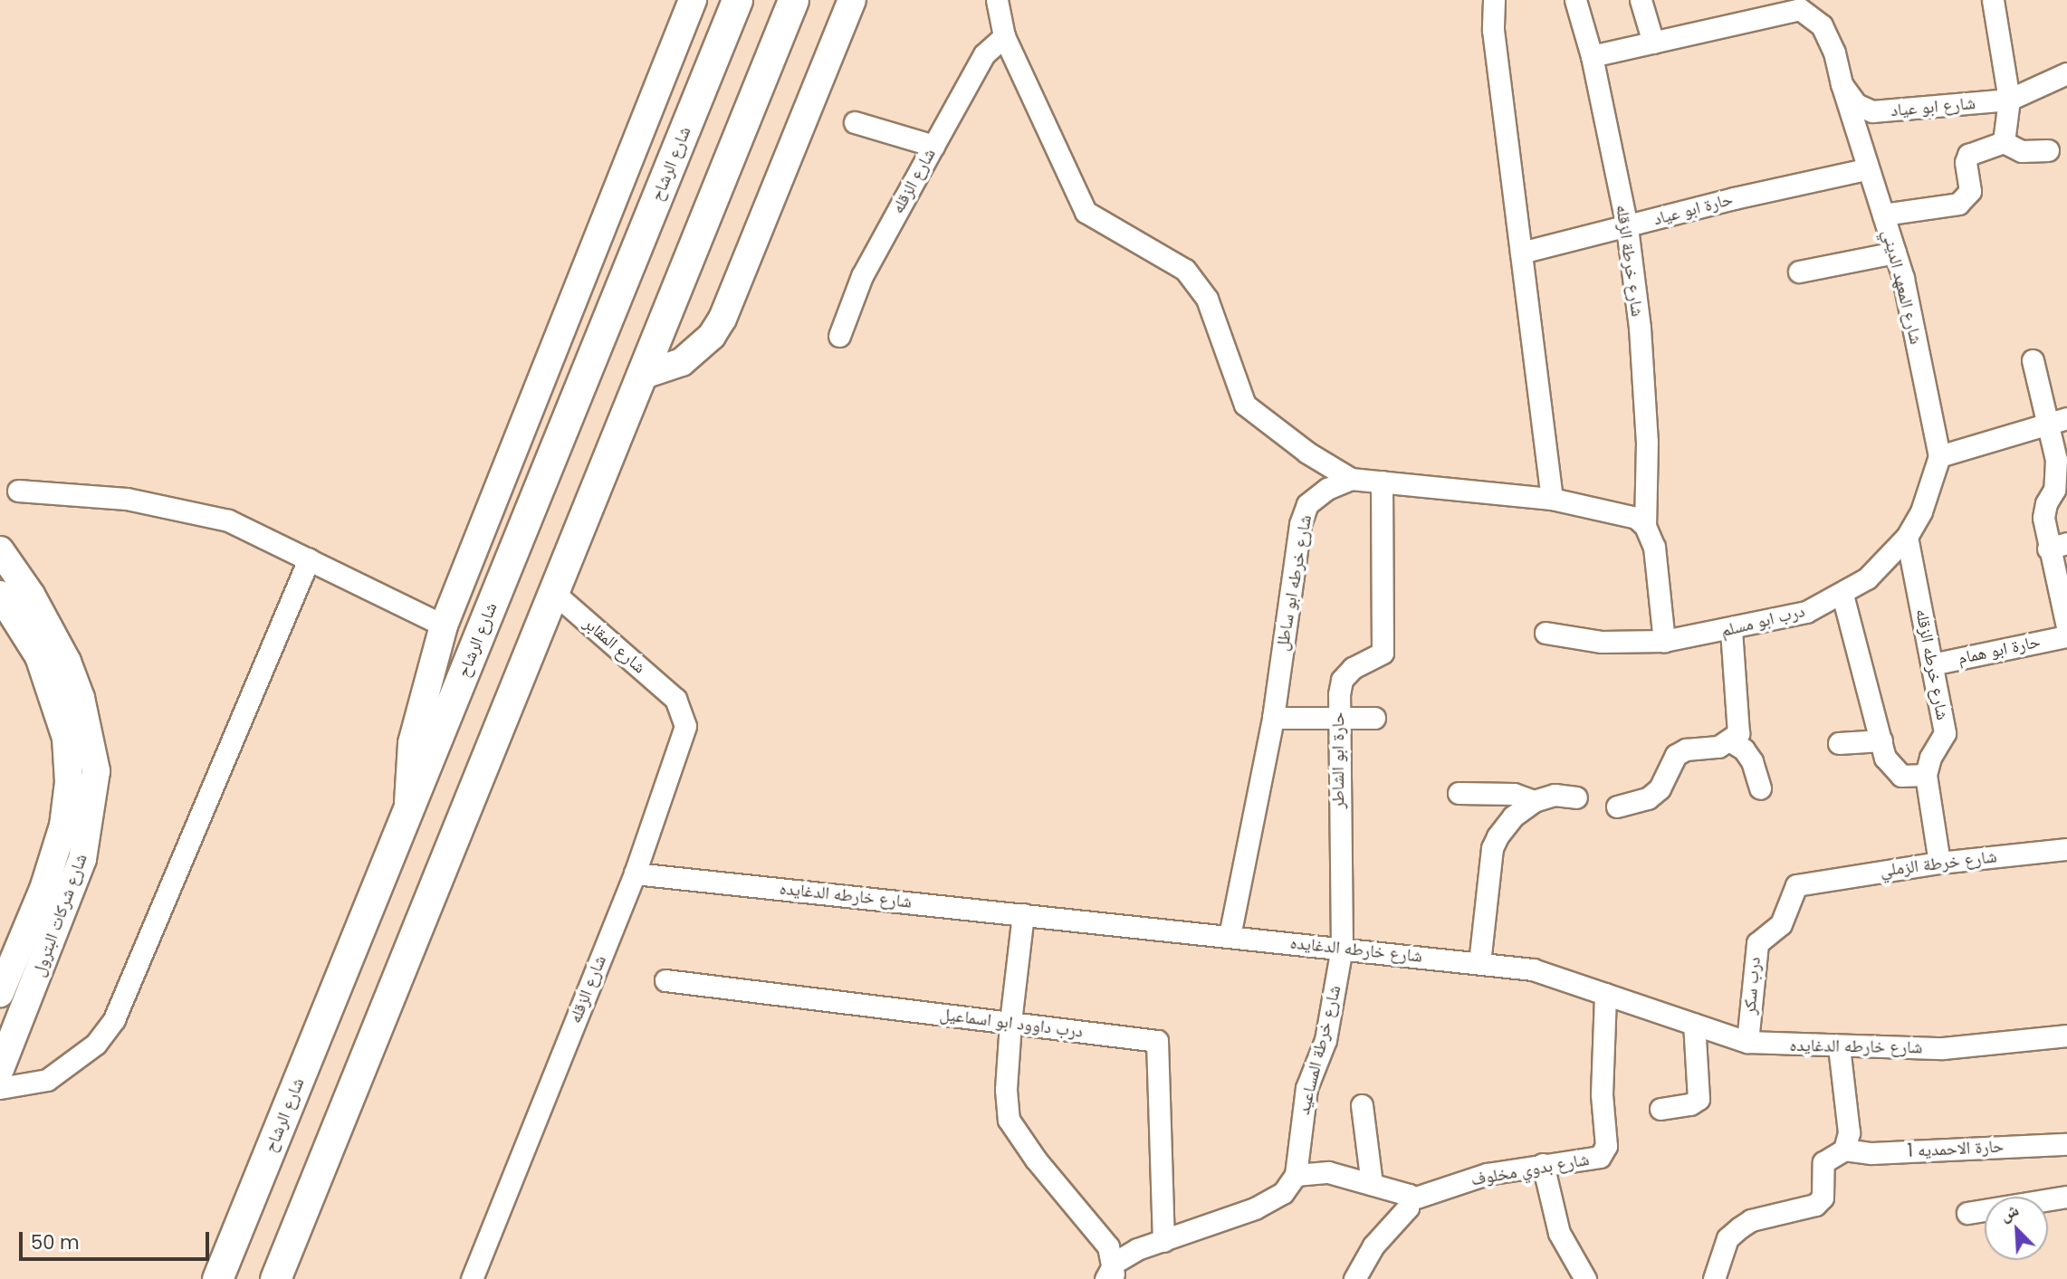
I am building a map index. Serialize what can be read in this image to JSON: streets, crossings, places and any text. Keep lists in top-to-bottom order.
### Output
{
  "streets": {
    "main road": ["شارع الرشاح"],
    "street": [
      "شارع ابو عياد",
      "شارع الزقله",
      "حارة ابو عياد",
      "شارع خرطة الزقله",
      "شارع المعهد الديني",
      "شارع خرطه ابو ساطل",
      "درب ابو مسلم",
      "شارع المقابر",
      "حارة ابو همام",
      "شارع خرطه الزقله",
      "حارة ابو الشاطر",
      "شارع خرطة الزملي",
      "شارع خارطه الدغايده",
      "شارع شركات البترول",
      "درب سكر",
      "درب داوود ابو اسماعيل",
      "شارع خرطة المساعيد",
      "حارة الاحمديه 1",
      "شارع بدوي مخلوف"
    ]
  },
  "crossings": [
    ["شارع ابو عياد", "شارع المعهد الديني"],
    ["شارع الزقله", "شارع المقابر"],
    ["شارع الزقله", "شارع خارطه الدغايده"],
    ["حارة ابو عياد", "شارع خرطة الزقله"],
    ["حارة ابو عياد", "شارع المعهد الديني"],
    ["شارع المعهد الديني", "درب ابو مسلم"],
    ["شارع خرطه ابو ساطل", "شارع خارطه الدغايده"],
    ["درب ابو مسلم", "شارع خرطه الزقله"],
    ["حارة ابو همام", "شارع خرطه الزقله"],
    ["حارة ابو الشاطر", "شارع خارطه الدغايده"],
    ["حارة ابو الشاطر", "شارع خرطة المساعيد"],
    ["شارع خرطة الزملي", "درب سكر"],
    ["شارع خارطه الدغايده", "درب سكر"],
    ["شارع خارطه الدغايده", "شارع خرطة المساعيد"],
    ["شارع خارطه الدغايده", "شارع بدوي مخلوف"]
  ],
  "scale_bar": "50 m",
  "north": "top left"
}
